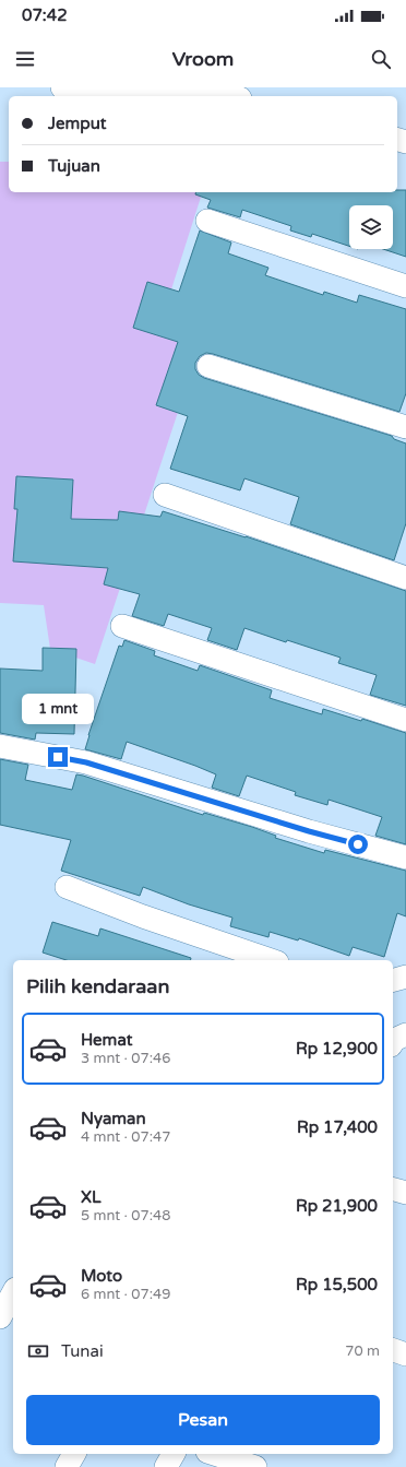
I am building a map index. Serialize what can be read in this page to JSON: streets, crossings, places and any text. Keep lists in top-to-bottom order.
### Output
{
  "page": {
    "status": "07:42",
    "header": "Vroom",
    "banner": ["Jemput", "Tujuan"],
    "bubble": "1 mnt",
    "heading": "Pilih kendaraan",
    "list": [
      {
        "name": "Hemat",
        "note": "3 mnt · 07:46",
        "value": "Rp 12,900"
      },
      {
        "name": "Nyaman",
        "note": "4 mnt · 07:47",
        "value": "Rp 17,400"
      },
      {
        "name": "XL",
        "note": "5 mnt · 07:48",
        "value": "Rp 21,900"
      },
      {
        "name": "Moto",
        "note": "6 mnt · 07:49",
        "value": "Rp 15,500"
      }
    ],
    "pay": ["Tunai", "70 m"],
    "buttons": "Pesan"
  }
}
